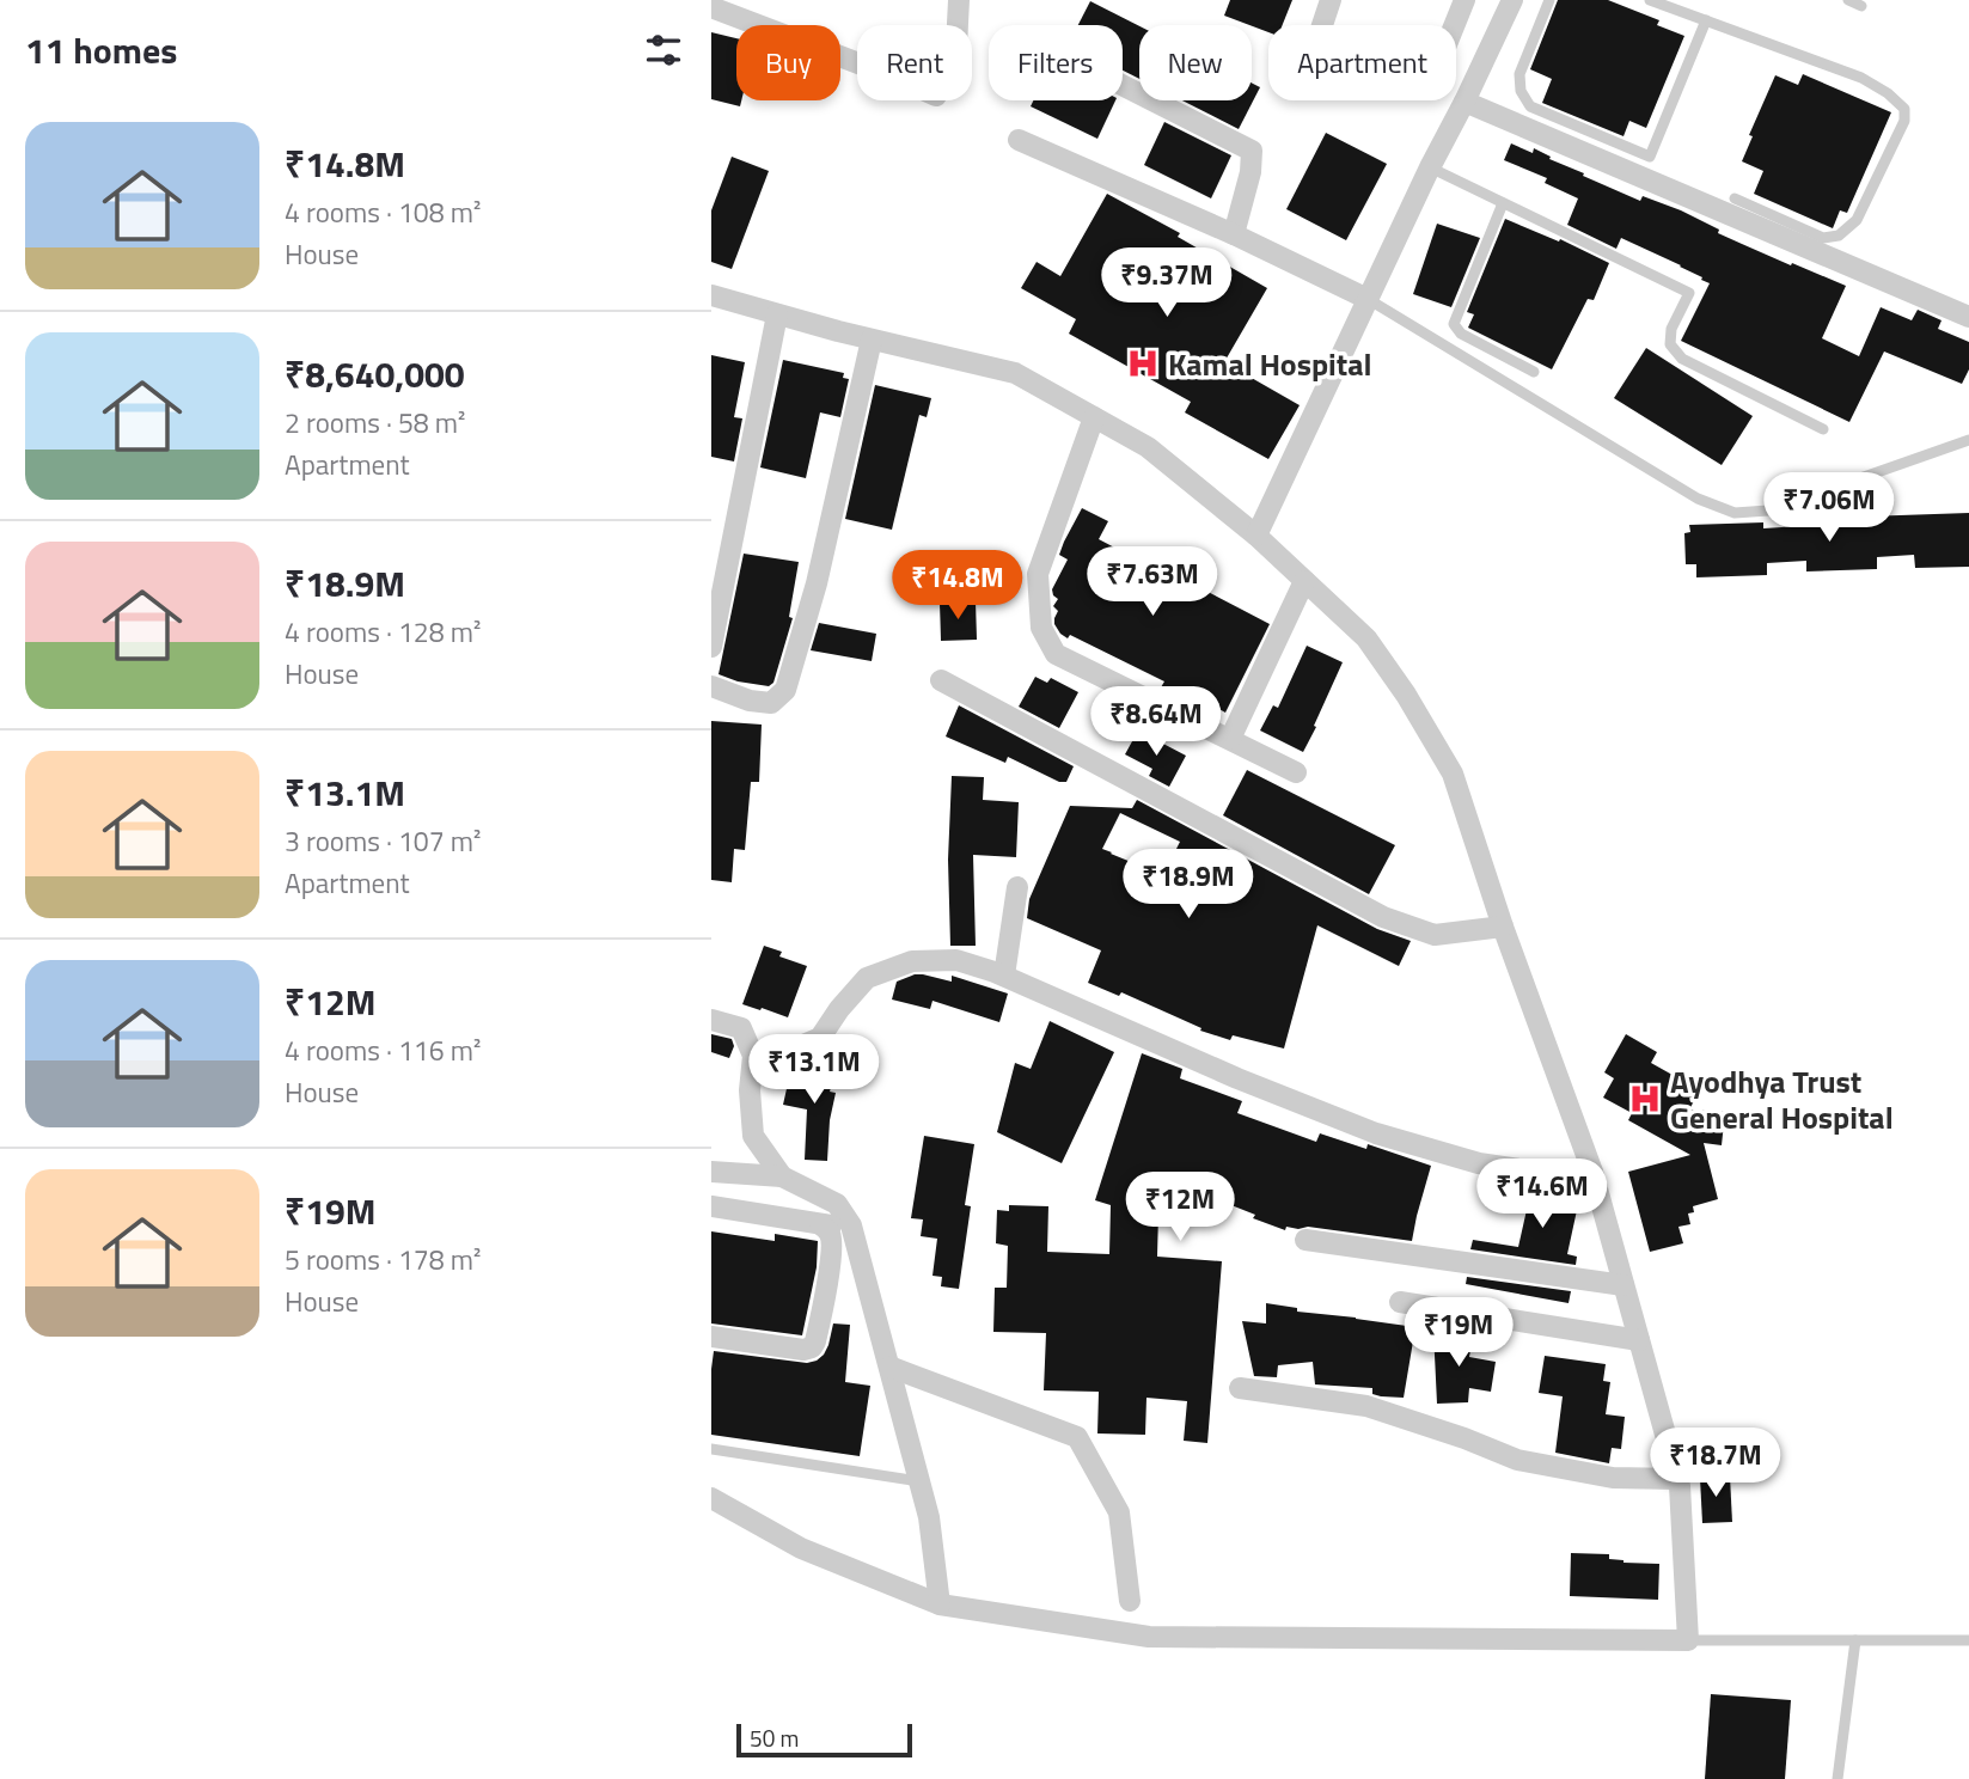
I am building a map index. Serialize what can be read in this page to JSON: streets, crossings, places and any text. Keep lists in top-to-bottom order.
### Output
{
  "places": {
    "hospital": ["Kamal Hospital", "Ayodhya Trust General Hospital"]
  },
  "scale_bar": "50 m",
  "page": {
    "heading": "11 homes",
    "chip": [
      "Buy",
      "Rent",
      "Filters",
      "New",
      "Apartment"
    ],
    "list": [
      {
        "name": "₹14.8M",
        "note": "4 rooms · 108 m² · House"
      },
      {
        "name": "₹8,640,000",
        "note": "2 rooms · 58 m² · Apartment"
      },
      {
        "name": "₹18.9M",
        "note": "4 rooms · 128 m² · House"
      },
      {
        "name": "₹13.1M",
        "note": "3 rooms · 107 m² · Apartment"
      },
      {
        "name": "₹12M",
        "note": "4 rooms · 116 m² · House"
      },
      {
        "name": "₹19M",
        "note": "5 rooms · 178 m² · House"
      }
    ],
    "price": [
      "₹9.37M",
      "₹7.06M",
      "₹7.63M",
      "₹14.8M",
      "₹8.64M",
      "₹18.9M",
      "₹13.1M",
      "₹14.6M",
      "₹12M",
      "₹19M",
      "₹18.7M"
    ],
    "scale": "50 m"
  }
}
